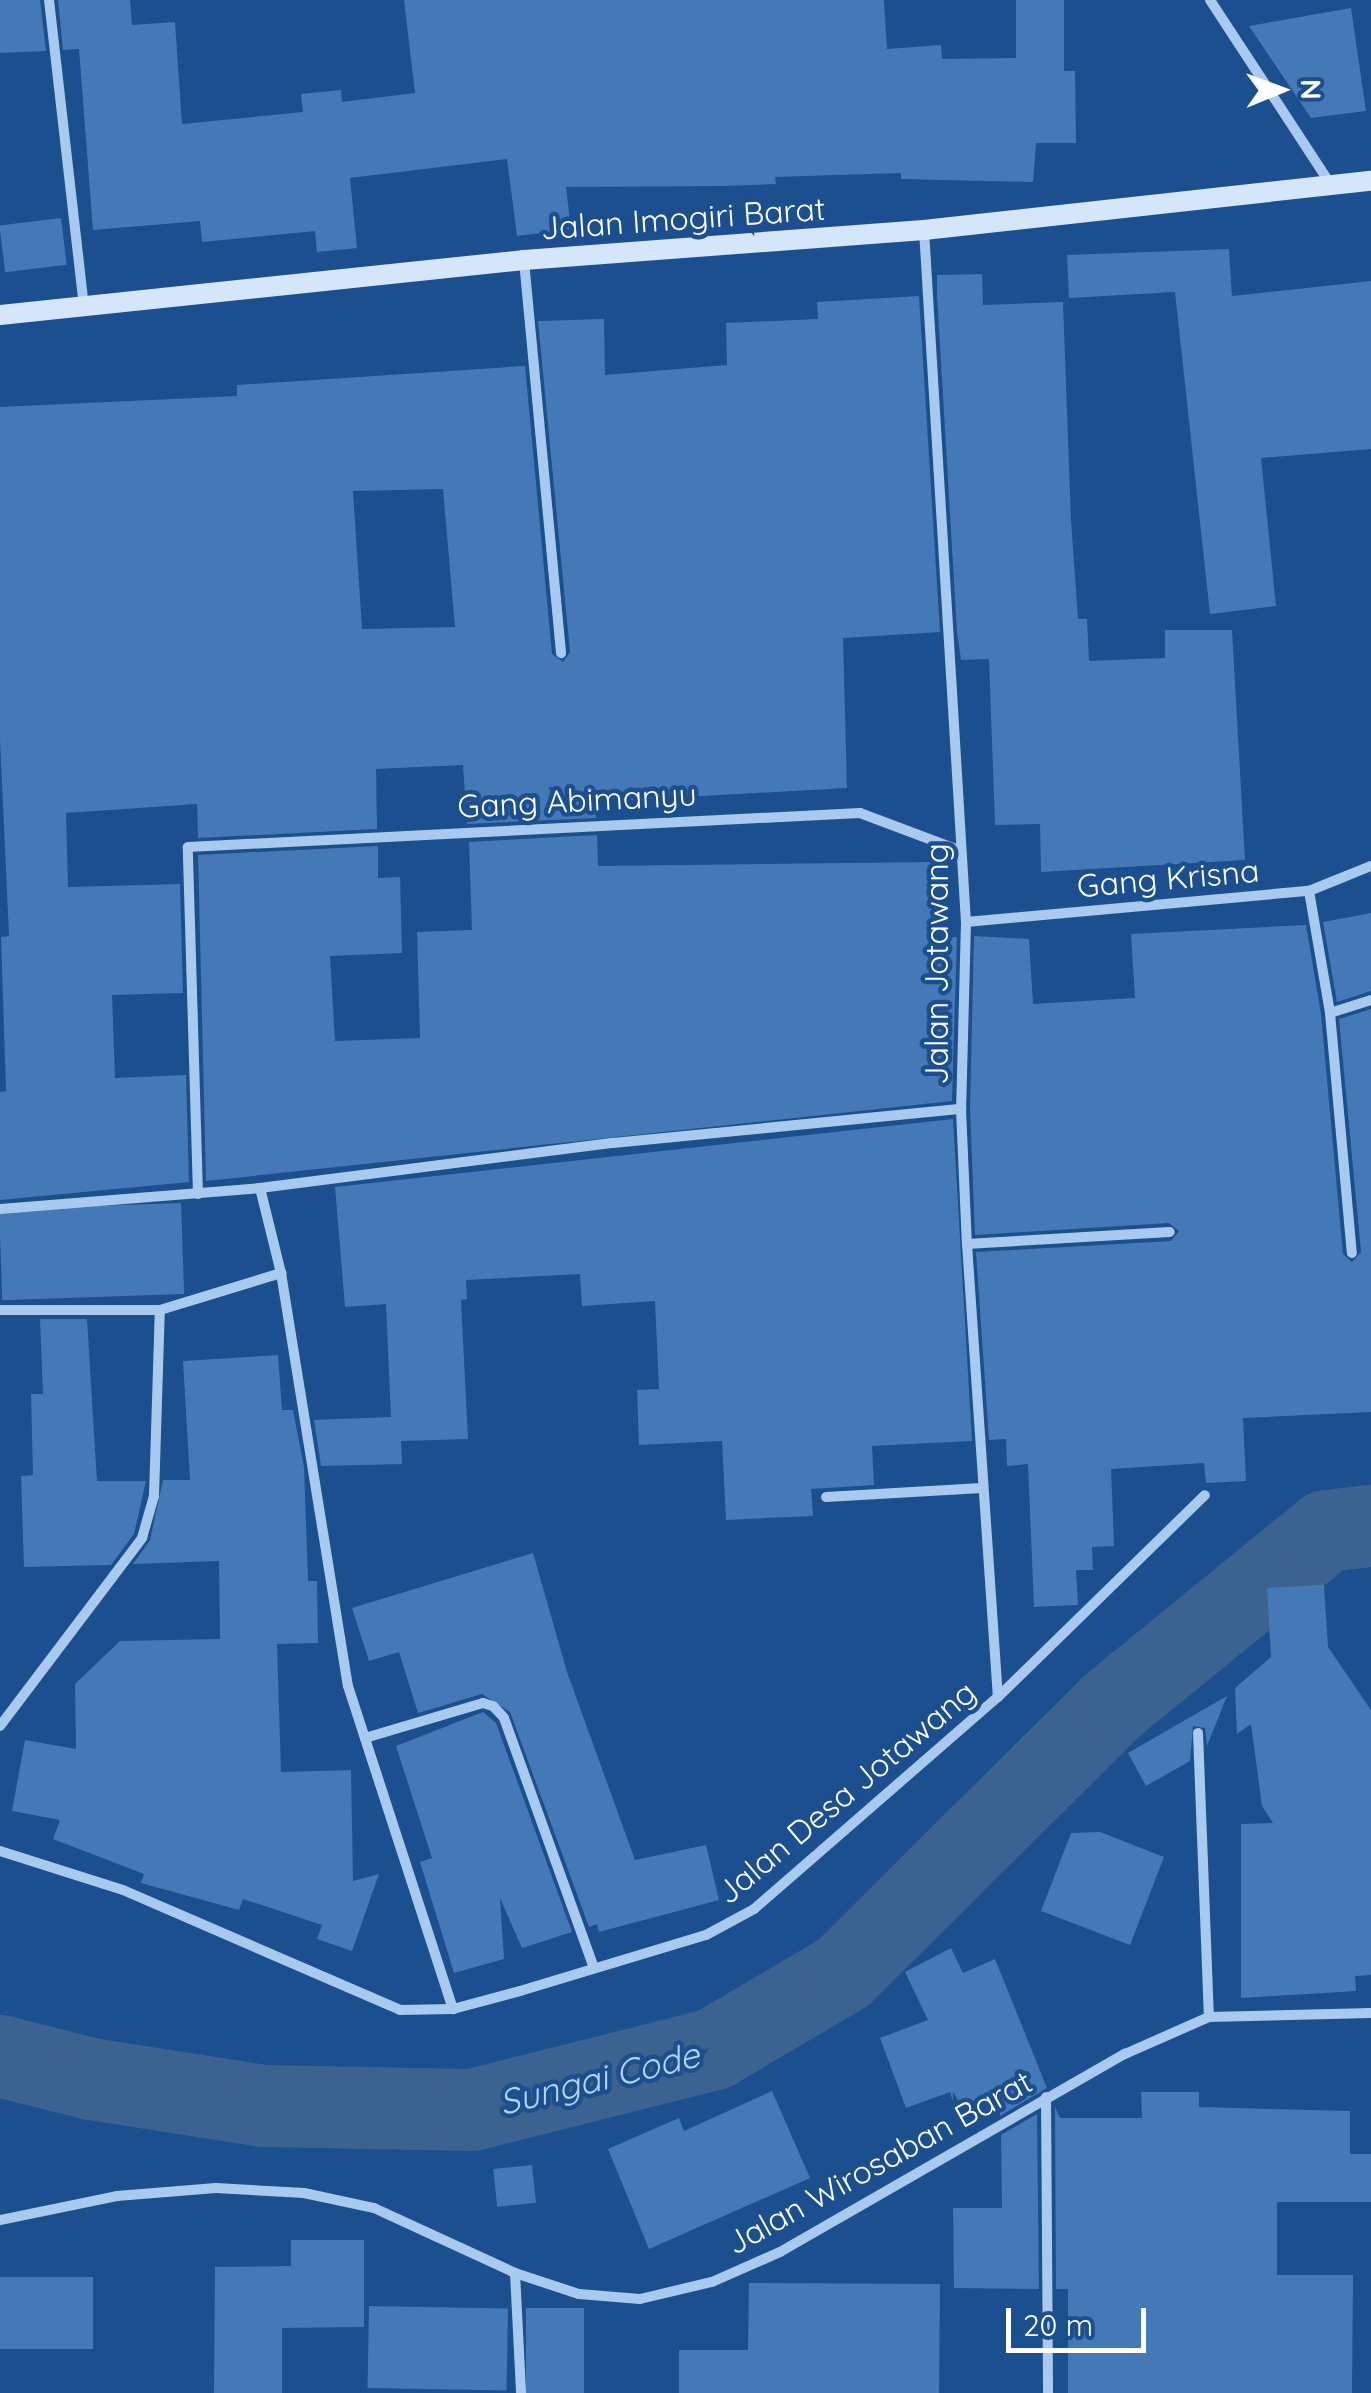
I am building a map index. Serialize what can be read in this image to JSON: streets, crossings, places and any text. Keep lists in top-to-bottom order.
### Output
{
  "streets": {
    "main road": ["Jalan Imogiri Barat"],
    "street": [
      "Gang Abimanyu",
      "Gang Krisna",
      "Jalan Jotawang",
      "Jalan Desa Jotawang",
      "Jalan Wirosaban Barat"
    ]
  },
  "crossings": [
    ["Jalan Imogiri Barat", "Jalan Jotawang"],
    ["Gang Abimanyu", "Jalan Jotawang"],
    ["Gang Krisna", "Jalan Jotawang"],
    ["Jalan Jotawang", "Jalan Desa Jotawang"]
  ],
  "water": ["Sungai Code"],
  "scale_bar": "20 m",
  "north": "right"
}
